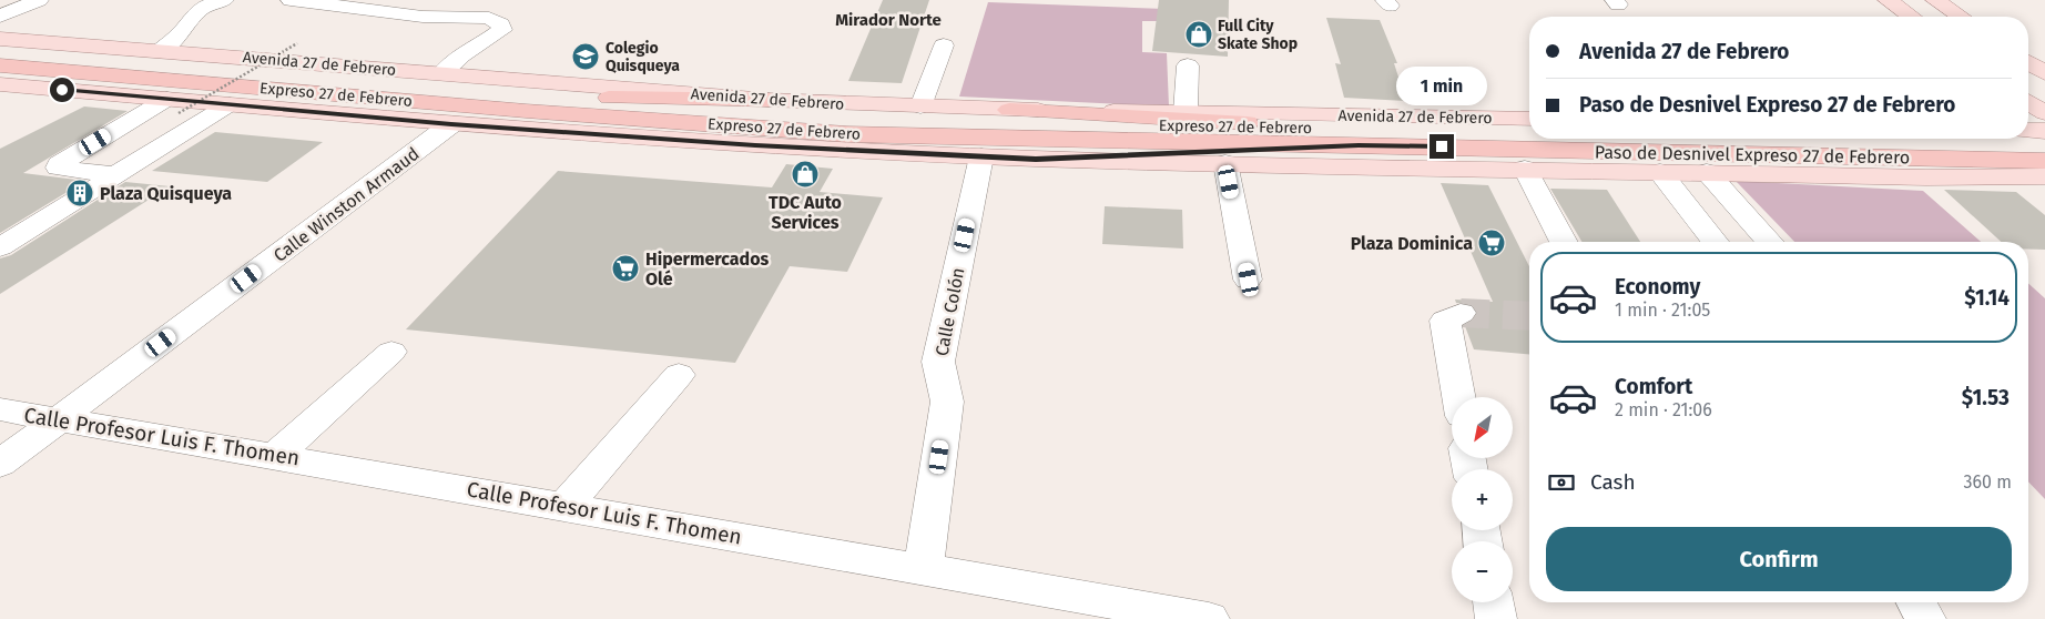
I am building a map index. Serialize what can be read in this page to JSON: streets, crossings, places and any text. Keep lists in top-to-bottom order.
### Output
{
  "streets": {
    "highway": ["Expreso 27 de Febrero", "Paso de Desnivel Expreso 27 de Febrero"],
    "main road": ["Avenida 27 de Febrero"],
    "street": ["Calle Winston Armaud", "Calle Colón", "Calle Profesor Luis F. Thomen"]
  },
  "crossings": [
    ["Expreso 27 de Febrero", "Paso de Desnivel Expreso 27 de Febrero"],
    ["Calle Winston Armaud", "Calle Profesor Luis F. Thomen"],
    ["Calle Colón", "Calle Profesor Luis F. Thomen"]
  ],
  "districts": ["Mirador Norte"],
  "places": {
    "shop": ["Full City Skate Shop", "TDC Auto Services"],
    "school or university": ["Colegio Quisqueya"],
    "building": ["Plaza Quisqueya"],
    "supermarket": ["Plaza Dominica", "Hipermercados Olé"]
  },
  "north": "bottom left",
  "page": {
    "banner": ["Avenida 27 de Febrero", "Paso de Desnivel Expreso 27 de Febrero"],
    "bubble": "1 min",
    "list": [
      {
        "name": "Economy",
        "note": "1 min · 21:05",
        "value": "$1.14"
      },
      {
        "name": "Comfort",
        "note": "2 min · 21:06",
        "value": "$1.53"
      }
    ],
    "map_buttons": ["+", "−"],
    "pay": ["Cash", "360 m"],
    "buttons": "Confirm"
  }
}
